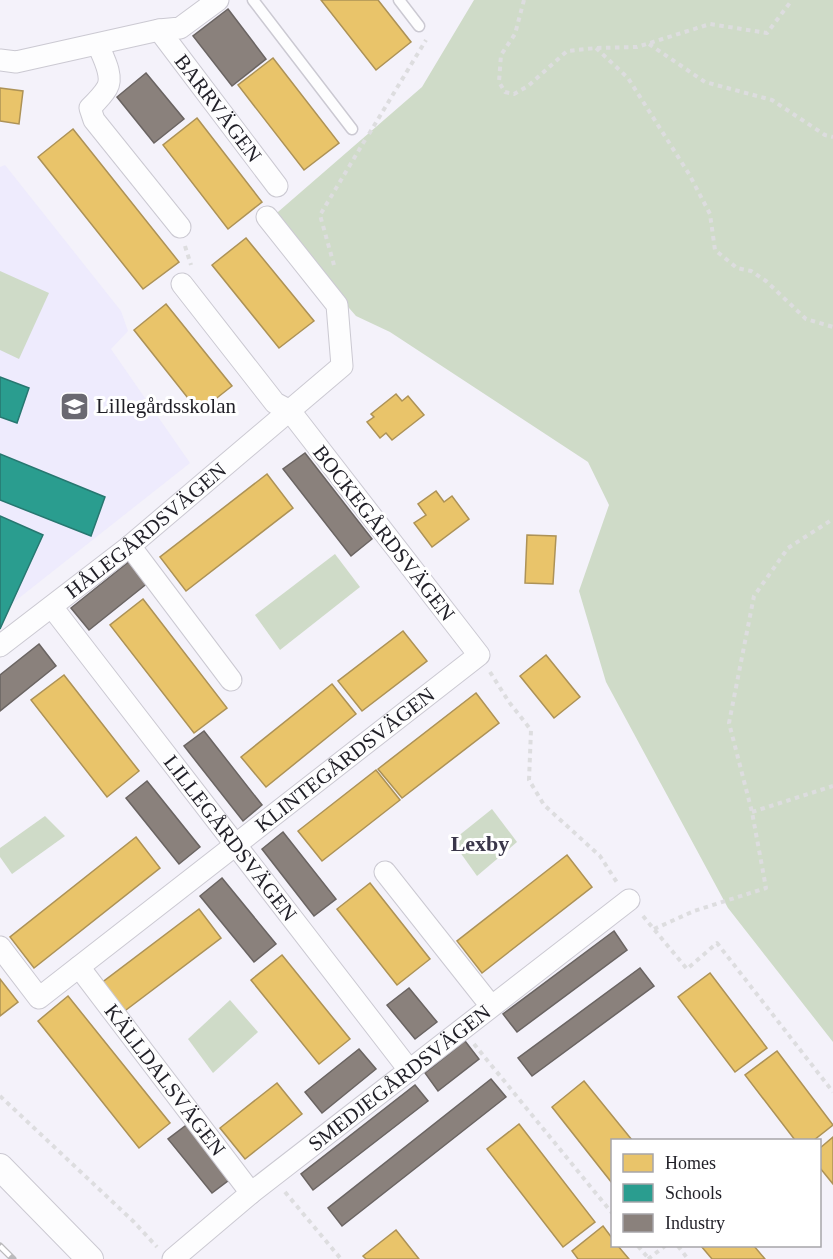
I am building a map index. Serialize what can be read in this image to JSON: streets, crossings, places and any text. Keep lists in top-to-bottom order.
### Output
{
  "streets": {
    "street": [
      "BARRVÄGEN",
      "HÅLEGÅRDSVÄGEN",
      "BOCKEGÅRDSVÄGEN",
      "KLINTEGÅRDSVÄGEN",
      "LILLEGÅRDSVÄGEN",
      "SMEDJEGÅRDSVÄGEN",
      "KÄLLDALSVÄGEN"
    ]
  },
  "crossings": [
    ["HÅLEGÅRDSVÄGEN", "BOCKEGÅRDSVÄGEN"],
    ["HÅLEGÅRDSVÄGEN", "LILLEGÅRDSVÄGEN"],
    ["BOCKEGÅRDSVÄGEN", "KLINTEGÅRDSVÄGEN"],
    ["KLINTEGÅRDSVÄGEN", "LILLEGÅRDSVÄGEN"],
    ["KLINTEGÅRDSVÄGEN", "KÄLLDALSVÄGEN"],
    ["LILLEGÅRDSVÄGEN", "SMEDJEGÅRDSVÄGEN"],
    ["SMEDJEGÅRDSVÄGEN", "KÄLLDALSVÄGEN"]
  ],
  "districts": ["Lexby"],
  "places": {
    "school or university": ["Lillegårdsskolan"]
  },
  "legend": ["Homes", "Schools", "Industry"]
}
